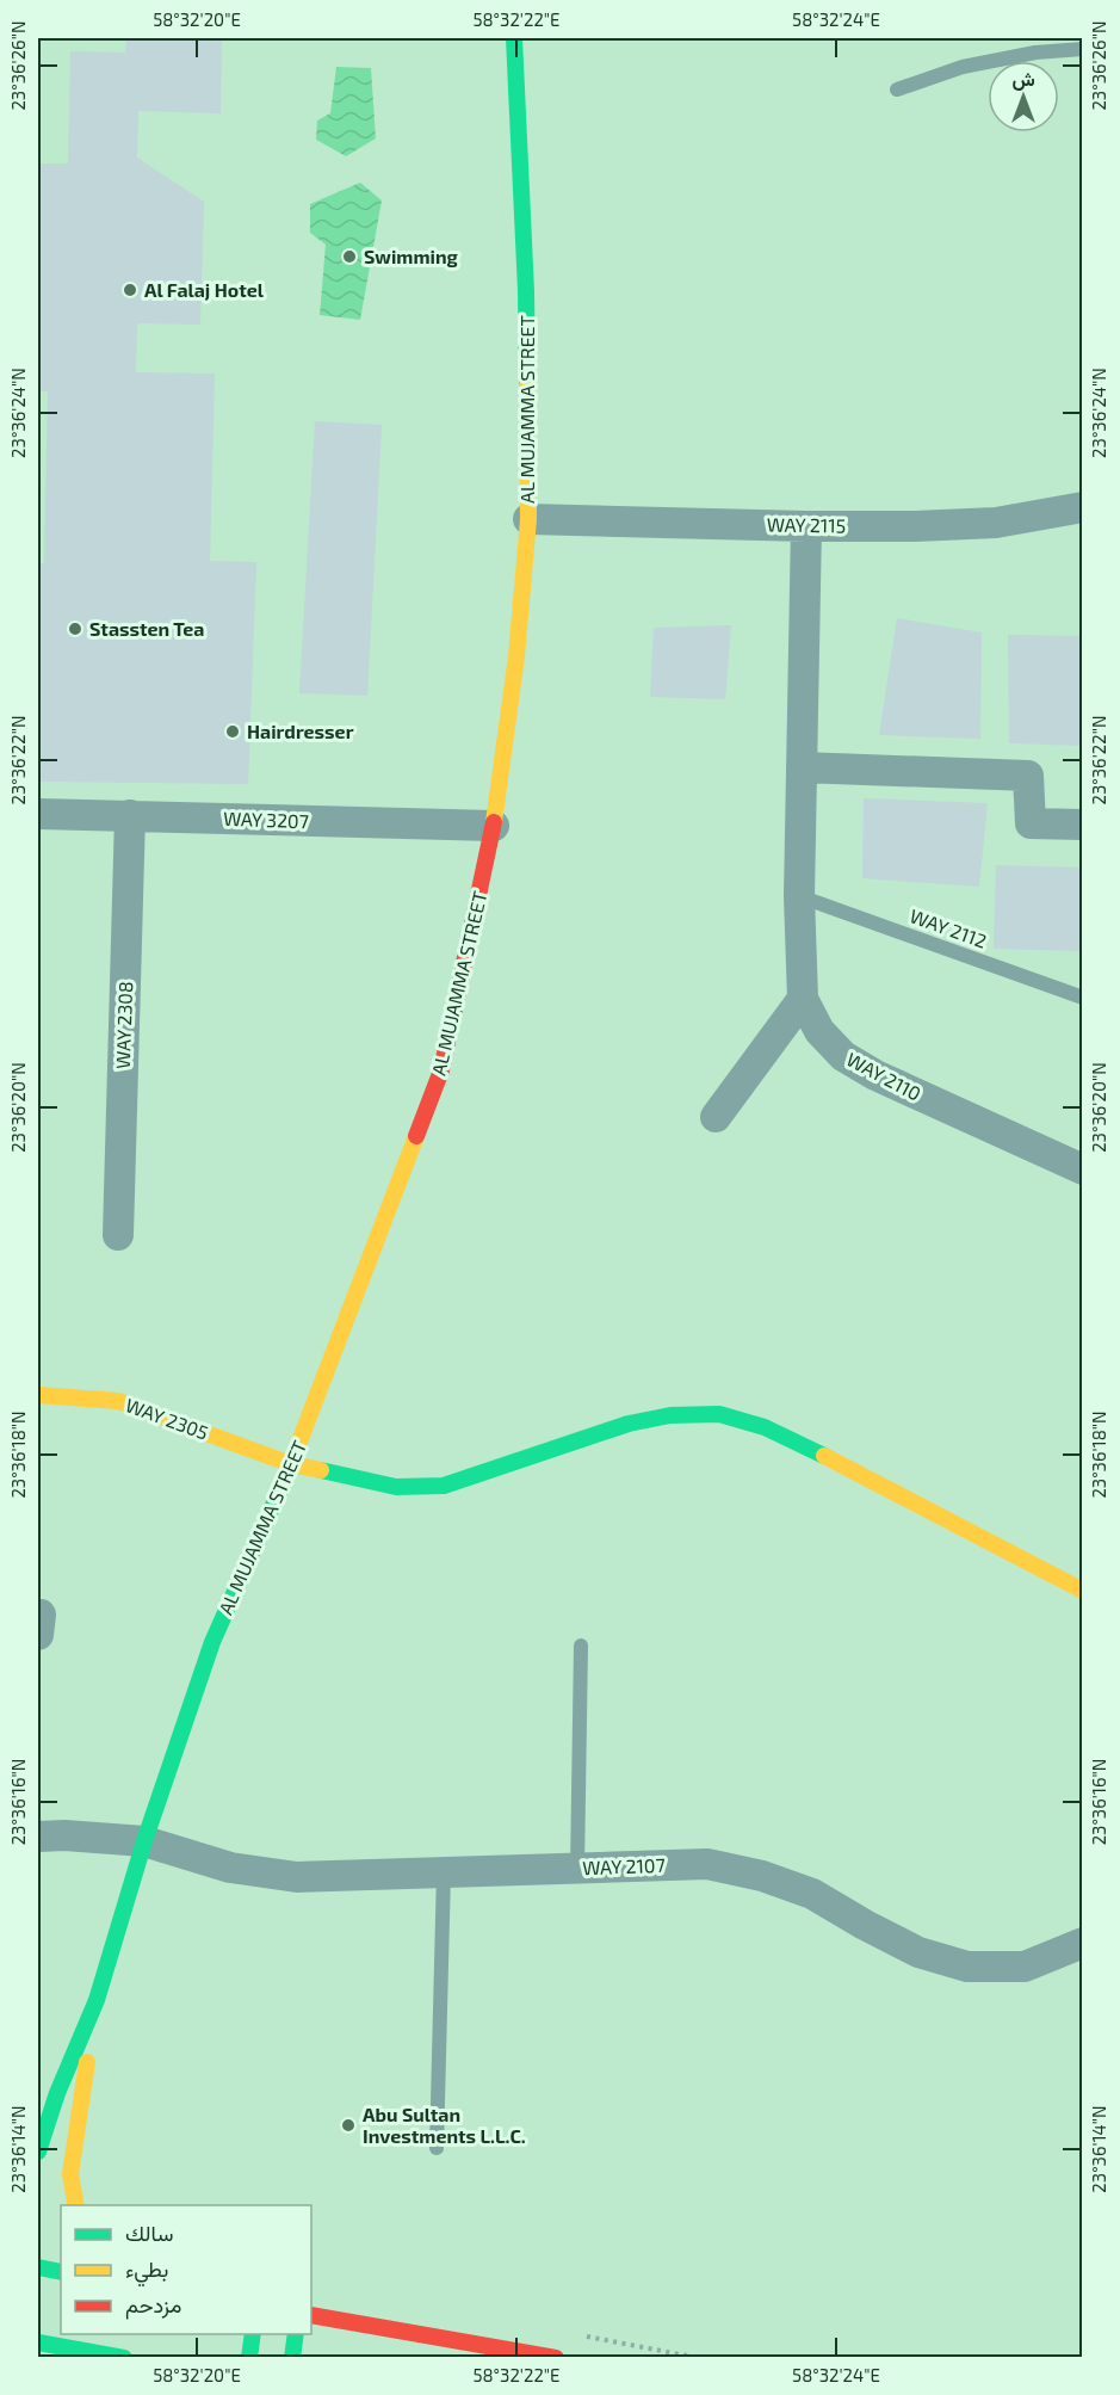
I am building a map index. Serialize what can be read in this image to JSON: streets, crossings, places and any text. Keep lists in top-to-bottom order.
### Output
{
  "streets": {
    "street": [
      "AL MUJAMMA STREET",
      "WAY 2115",
      "WAY 3207",
      "WAY 2308",
      "WAY 2110",
      "WAY 2305",
      "WAY 2107"
    ],
    "lane": ["WAY 2112"]
  },
  "crossings": [
    ["AL MUJAMMA STREET", "WAY 2115"],
    ["AL MUJAMMA STREET", "WAY 3207"],
    ["AL MUJAMMA STREET", "WAY 2305"],
    ["AL MUJAMMA STREET", "WAY 2107"],
    ["WAY 2115", "WAY 2110"],
    ["WAY 3207", "WAY 2308"],
    ["WAY 2112", "WAY 2110"]
  ],
  "places": [
    "Swimming",
    "Al Falaj Hotel",
    "Stassten Tea",
    "Hairdresser",
    "Abu Sultan Investments L.L.C."
  ],
  "legend": ["سالك", "بطيء", "مزدحم"],
  "north": "top",
  "coordinates": [
    "58°32'20\"E",
    "58°32'22\"E",
    "58°32'24\"E",
    "23°36'26\"N",
    "23°36'24\"N",
    "23°36'22\"N",
    "23°36'20\"N",
    "23°36'18\"N",
    "23°36'16\"N",
    "23°36'14\"N"
  ]
}
